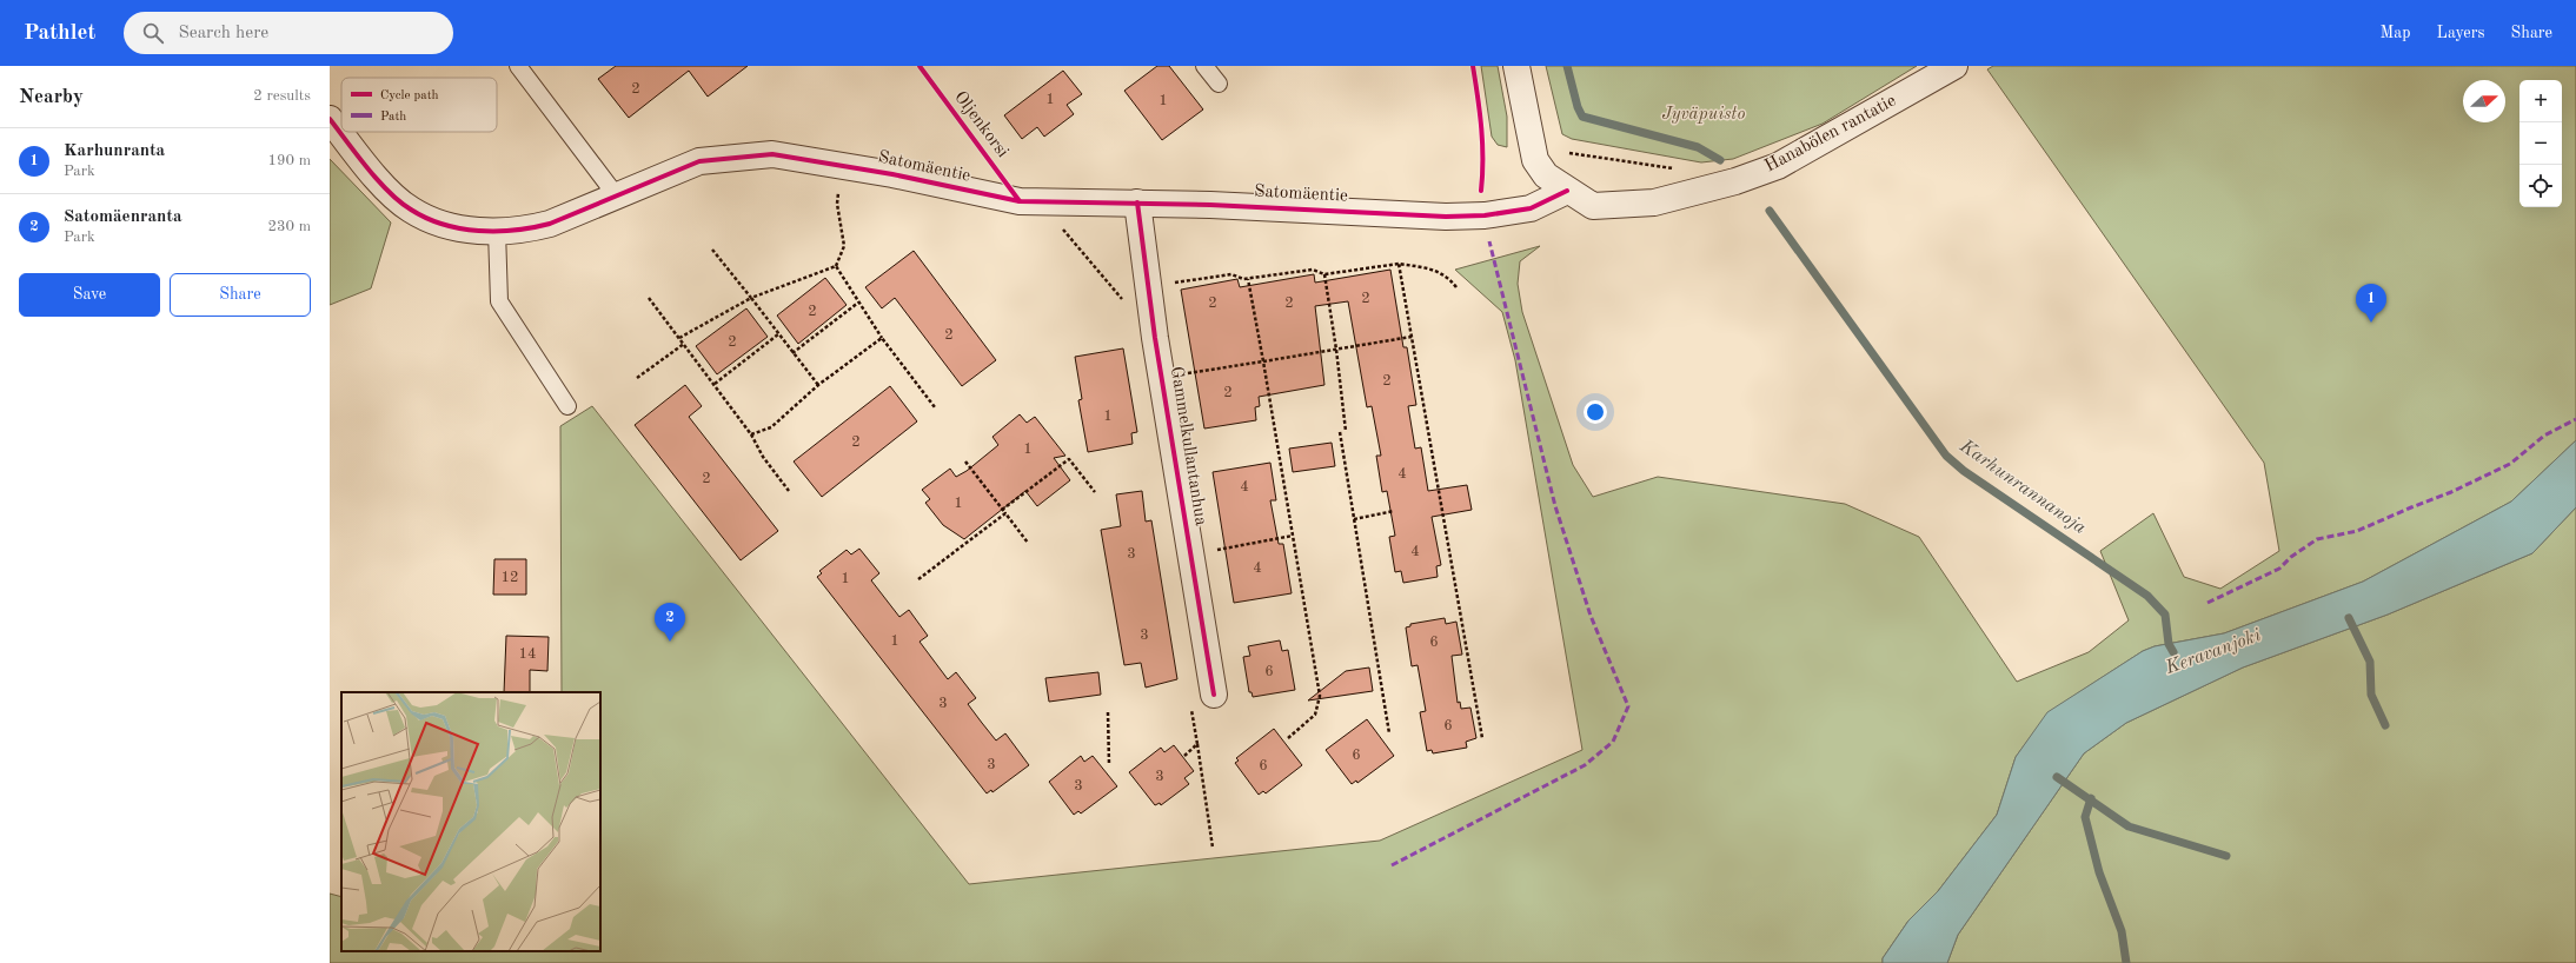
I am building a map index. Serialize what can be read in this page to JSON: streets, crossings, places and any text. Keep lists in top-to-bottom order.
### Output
{
  "streets": {
    "street": ["Hanabölen rantatie", "Satomäentie", "Gammelkullantanhua"],
    "cycle path": ["Oljenkorsi"]
  },
  "crossings": [
    ["Hanabölen rantatie", "Satomäentie"],
    ["Satomäentie", "Gammelkullantanhua"]
  ],
  "water": ["Karhunrannanoja", "Keravanjoki"],
  "parks": ["Jyväpuisto"],
  "house_numbers": [
    "2",
    "1",
    "1",
    "2",
    "2",
    "2",
    "2",
    "2",
    "2",
    "2",
    "2",
    "1",
    "2",
    "1",
    "4",
    "2",
    "4",
    "1",
    "4",
    "3",
    "4",
    "12",
    "1",
    "3",
    "1",
    "6",
    "14",
    "6",
    "3",
    "6",
    "6",
    "3",
    "6",
    "3",
    "3"
  ],
  "legend": ["Cycle path", "Path"],
  "north": "right",
  "page": {
    "header": "Pathlet",
    "search": "Search here",
    "nav": ["Map", "Layers", "Share"],
    "heading": ["Nearby", "2 results"],
    "map_buttons": ["+", "−"],
    "list": [
      {
        "mark": "1",
        "name": "Karhunranta",
        "note": "Park",
        "value": "190 m"
      },
      {
        "mark": "2",
        "name": "Satomäenranta",
        "note": "Park",
        "value": "230 m"
      }
    ],
    "buttons": ["Save", "Share"],
    "pins": ["1", "2"]
  }
}
